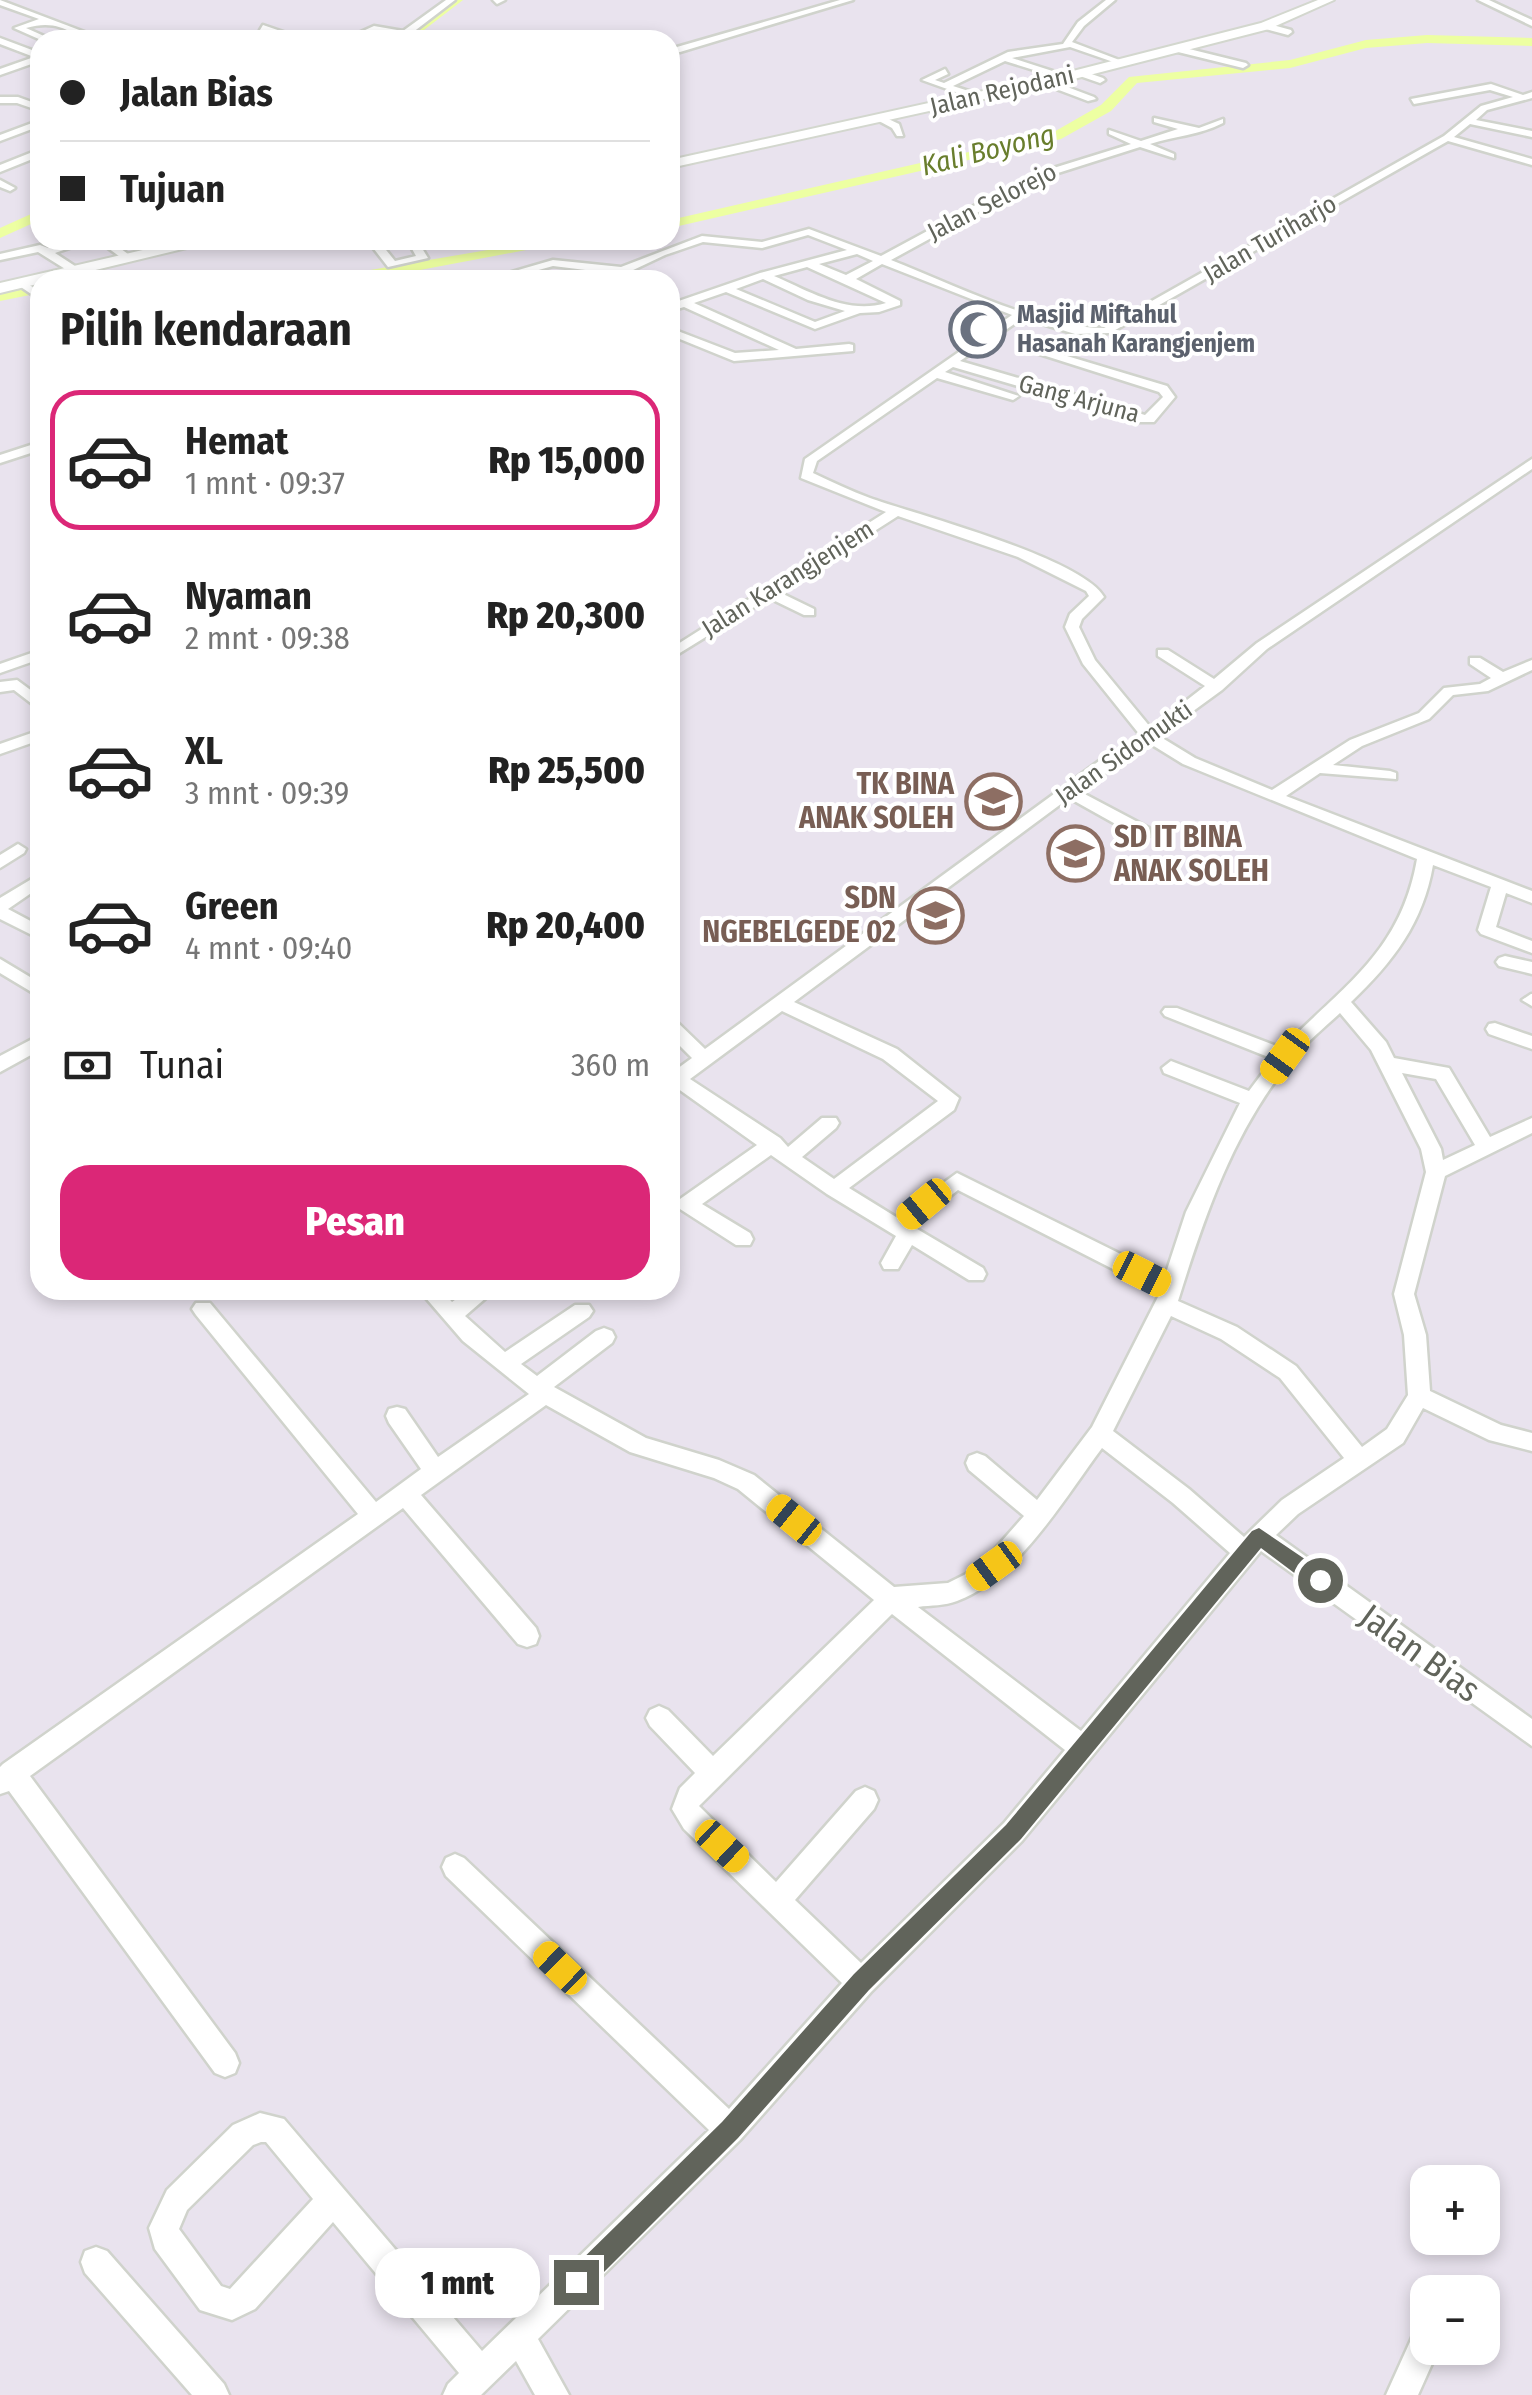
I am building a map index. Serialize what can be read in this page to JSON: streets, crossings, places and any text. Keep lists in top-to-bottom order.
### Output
{
  "streets": {
    "main road": ["Jalan Rejodani"],
    "street": [
      "Jalan Selorejo",
      "Jalan Turiharjo",
      "Gang Arjuna",
      "Jalan Karangjenjem",
      "Jalan Sidomukti",
      "Jalan Bias"
    ]
  },
  "crossings": [
    ["Gang Arjuna", "Jalan Karangjenjem"]
  ],
  "water": ["Kali Boyong"],
  "places": {
    "mosque": ["Masjid Miftahul Hasanah Karangjenjem"],
    "school or university": ["TK BINA ANAK SOLEH", "SD IT BINA ANAK SOLEH", "SDN NGEBELGEDE 02"]
  },
  "page": {
    "banner": ["Jalan Bias", "Tujuan"],
    "heading": "Pilih kendaraan",
    "list": [
      {
        "name": "Hemat",
        "note": "1 mnt · 09:37",
        "value": "Rp 15,000"
      },
      {
        "name": "Nyaman",
        "note": "2 mnt · 09:38",
        "value": "Rp 20,300"
      },
      {
        "name": "XL",
        "note": "3 mnt · 09:39",
        "value": "Rp 25,500"
      },
      {
        "name": "Green",
        "note": "4 mnt · 09:40",
        "value": "Rp 20,400"
      }
    ],
    "pay": ["Tunai", "360 m"],
    "buttons": "Pesan",
    "map_buttons": ["+", "−"],
    "bubble": "1 mnt"
  }
}
